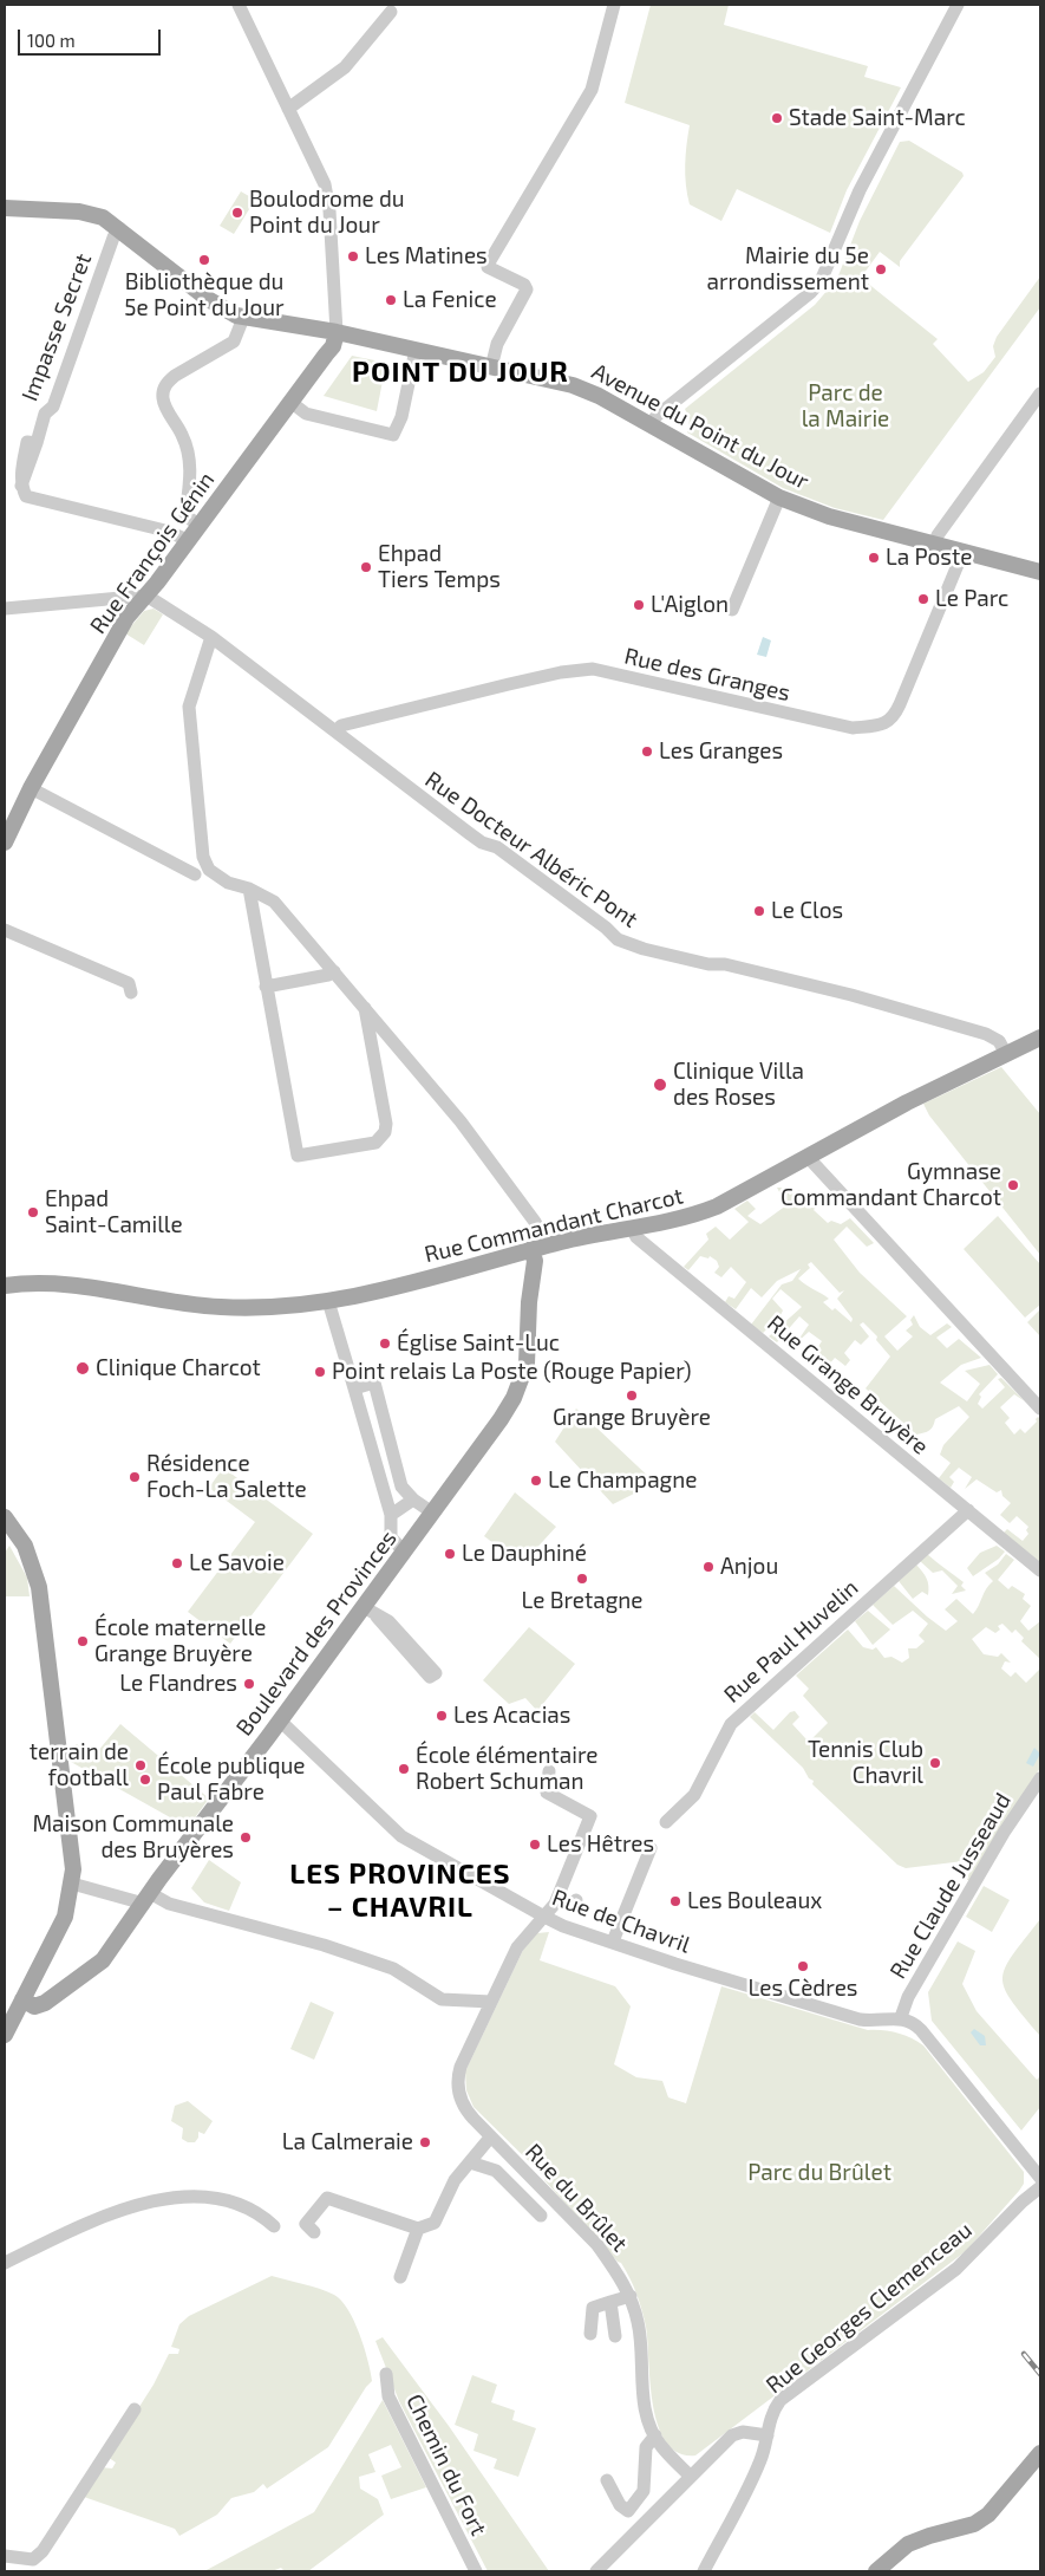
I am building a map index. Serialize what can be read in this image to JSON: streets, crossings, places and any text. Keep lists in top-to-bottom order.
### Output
{
  "streets": {
    "main road": [
      "Avenue du Point du Jour",
      "Rue François Génin",
      "Rue Commandant Charcot",
      "Boulevard des Provinces"
    ],
    "street": [
      "Impasse Secret",
      "Rue des Granges",
      "Rue Docteur Albéric Pont",
      "Rue Grange Bruyère",
      "Rue Paul Huvelin",
      "Rue Claude Jusseaud",
      "Rue de Chavril",
      "Rue du Brûlet",
      "Rue Georges Clemenceau",
      "Chemin du Fort"
    ]
  },
  "crossings": [
    ["Impasse Secret", "Avenue du Point du Jour"],
    ["Impasse Secret", "Rue François Génin"],
    ["Avenue du Point du Jour", "Rue François Génin"],
    ["Avenue du Point du Jour", "Rue des Granges"],
    ["Rue François Génin", "Rue Docteur Albéric Pont"],
    ["Rue des Granges", "Rue Docteur Albéric Pont"],
    ["Rue Docteur Albéric Pont", "Rue Commandant Charcot"],
    ["Rue Commandant Charcot", "Rue Grange Bruyère"],
    ["Rue Commandant Charcot", "Boulevard des Provinces"],
    ["Rue Grange Bruyère", "Rue Paul Huvelin"],
    ["Boulevard des Provinces", "Rue de Chavril"],
    ["Rue Claude Jusseaud", "Rue de Chavril"],
    ["Rue de Chavril", "Rue du Brûlet"]
  ],
  "districts": ["POINT DU JOUR", "LES PROVINCES – CHAVRIL"],
  "parks": ["Parc de la Mairie", "Parc du Brûlet"],
  "places": [
    "Stade Saint-Marc",
    "Boulodrome du Point du Jour",
    "Les Matines",
    "Bibliothèque du 5e Point du Jour",
    "Mairie du 5e arrondissement",
    "La Fenice",
    "La Poste",
    "Ehpad Tiers Temps",
    "Le Parc",
    "L'Aiglon",
    "Les Granges",
    "Le Clos",
    "Clinique Villa des Roses",
    "Gymnase Commandant Charcot",
    "Ehpad Saint-Camille",
    "Église Saint-Luc",
    "Clinique Charcot",
    "Point relais La Poste (Rouge Papier)",
    "Grange Bruyère",
    "Résidence Foch-La Salette",
    "Le Champagne",
    "Le Dauphiné",
    "Le Savoie",
    "Anjou",
    "Le Bretagne",
    "École maternelle Grange Bruyère",
    "Le Flandres",
    "Les Acacias",
    "Tennis Club Chavril",
    "terrain de football",
    "École élémentaire Robert Schuman",
    "École publique Paul Fabre",
    "Maison Communale des Bruyères",
    "Les Hêtres",
    "Les Bouleaux",
    "Les Cèdres",
    "La Calmeraie"
  ],
  "scale_bar": "100 m"
}
